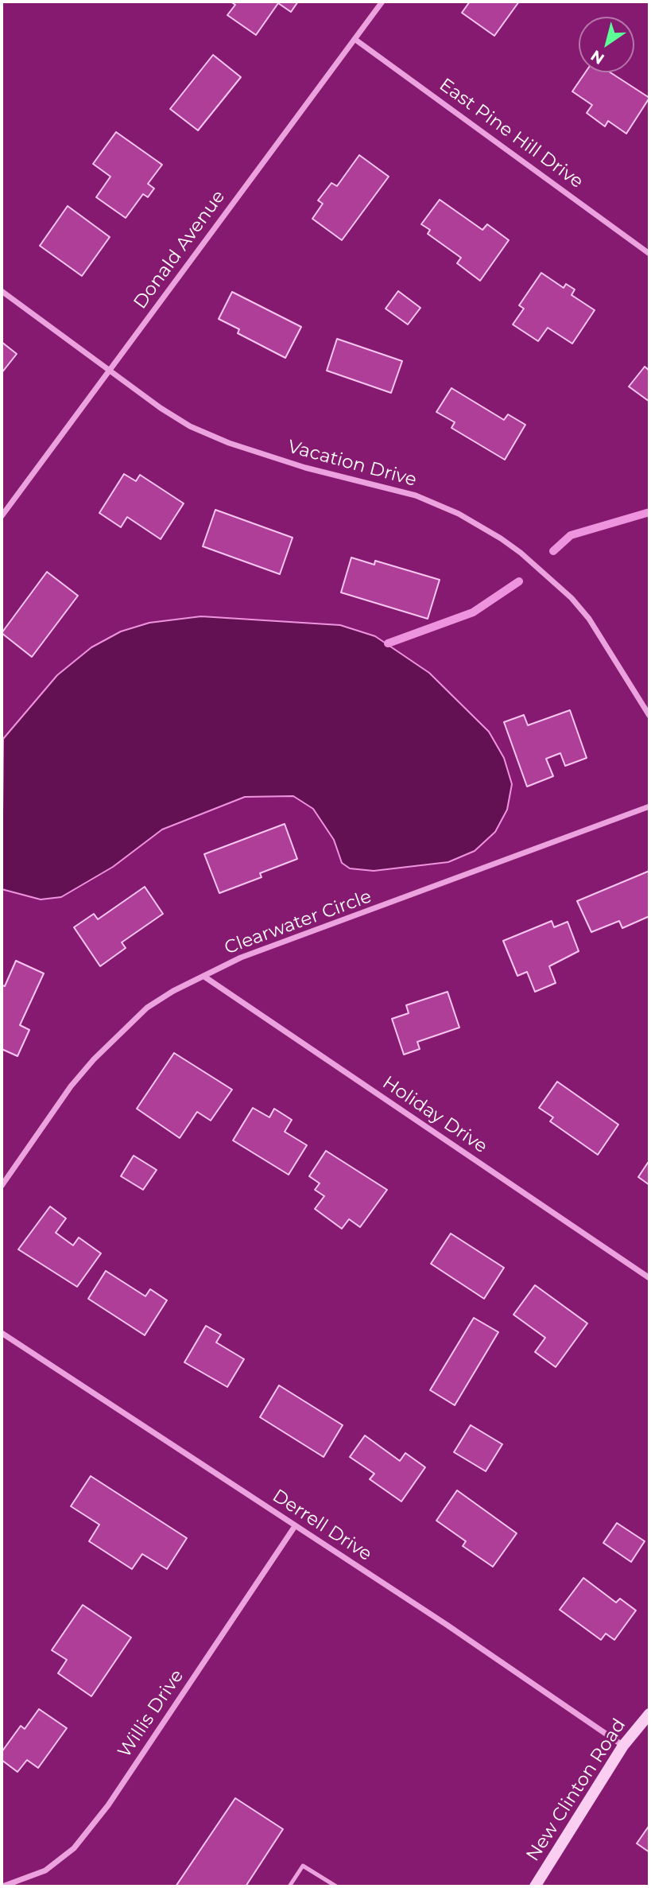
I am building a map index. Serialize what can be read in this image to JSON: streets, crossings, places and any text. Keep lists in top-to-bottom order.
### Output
{
  "streets": {
    "street": [
      "East Pine Hill Drive",
      "Donald Avenue",
      "Vacation Drive",
      "Clearwater Circle",
      "Holiday Drive",
      "Derrell Drive",
      "Willis Drive",
      "New Clinton Road"
    ]
  },
  "crossings": [
    ["East Pine Hill Drive", "Donald Avenue"],
    ["Donald Avenue", "Vacation Drive"],
    ["Clearwater Circle", "Holiday Drive"],
    ["Derrell Drive", "Willis Drive"],
    ["Derrell Drive", "New Clinton Road"]
  ],
  "north": "bottom left"
}
